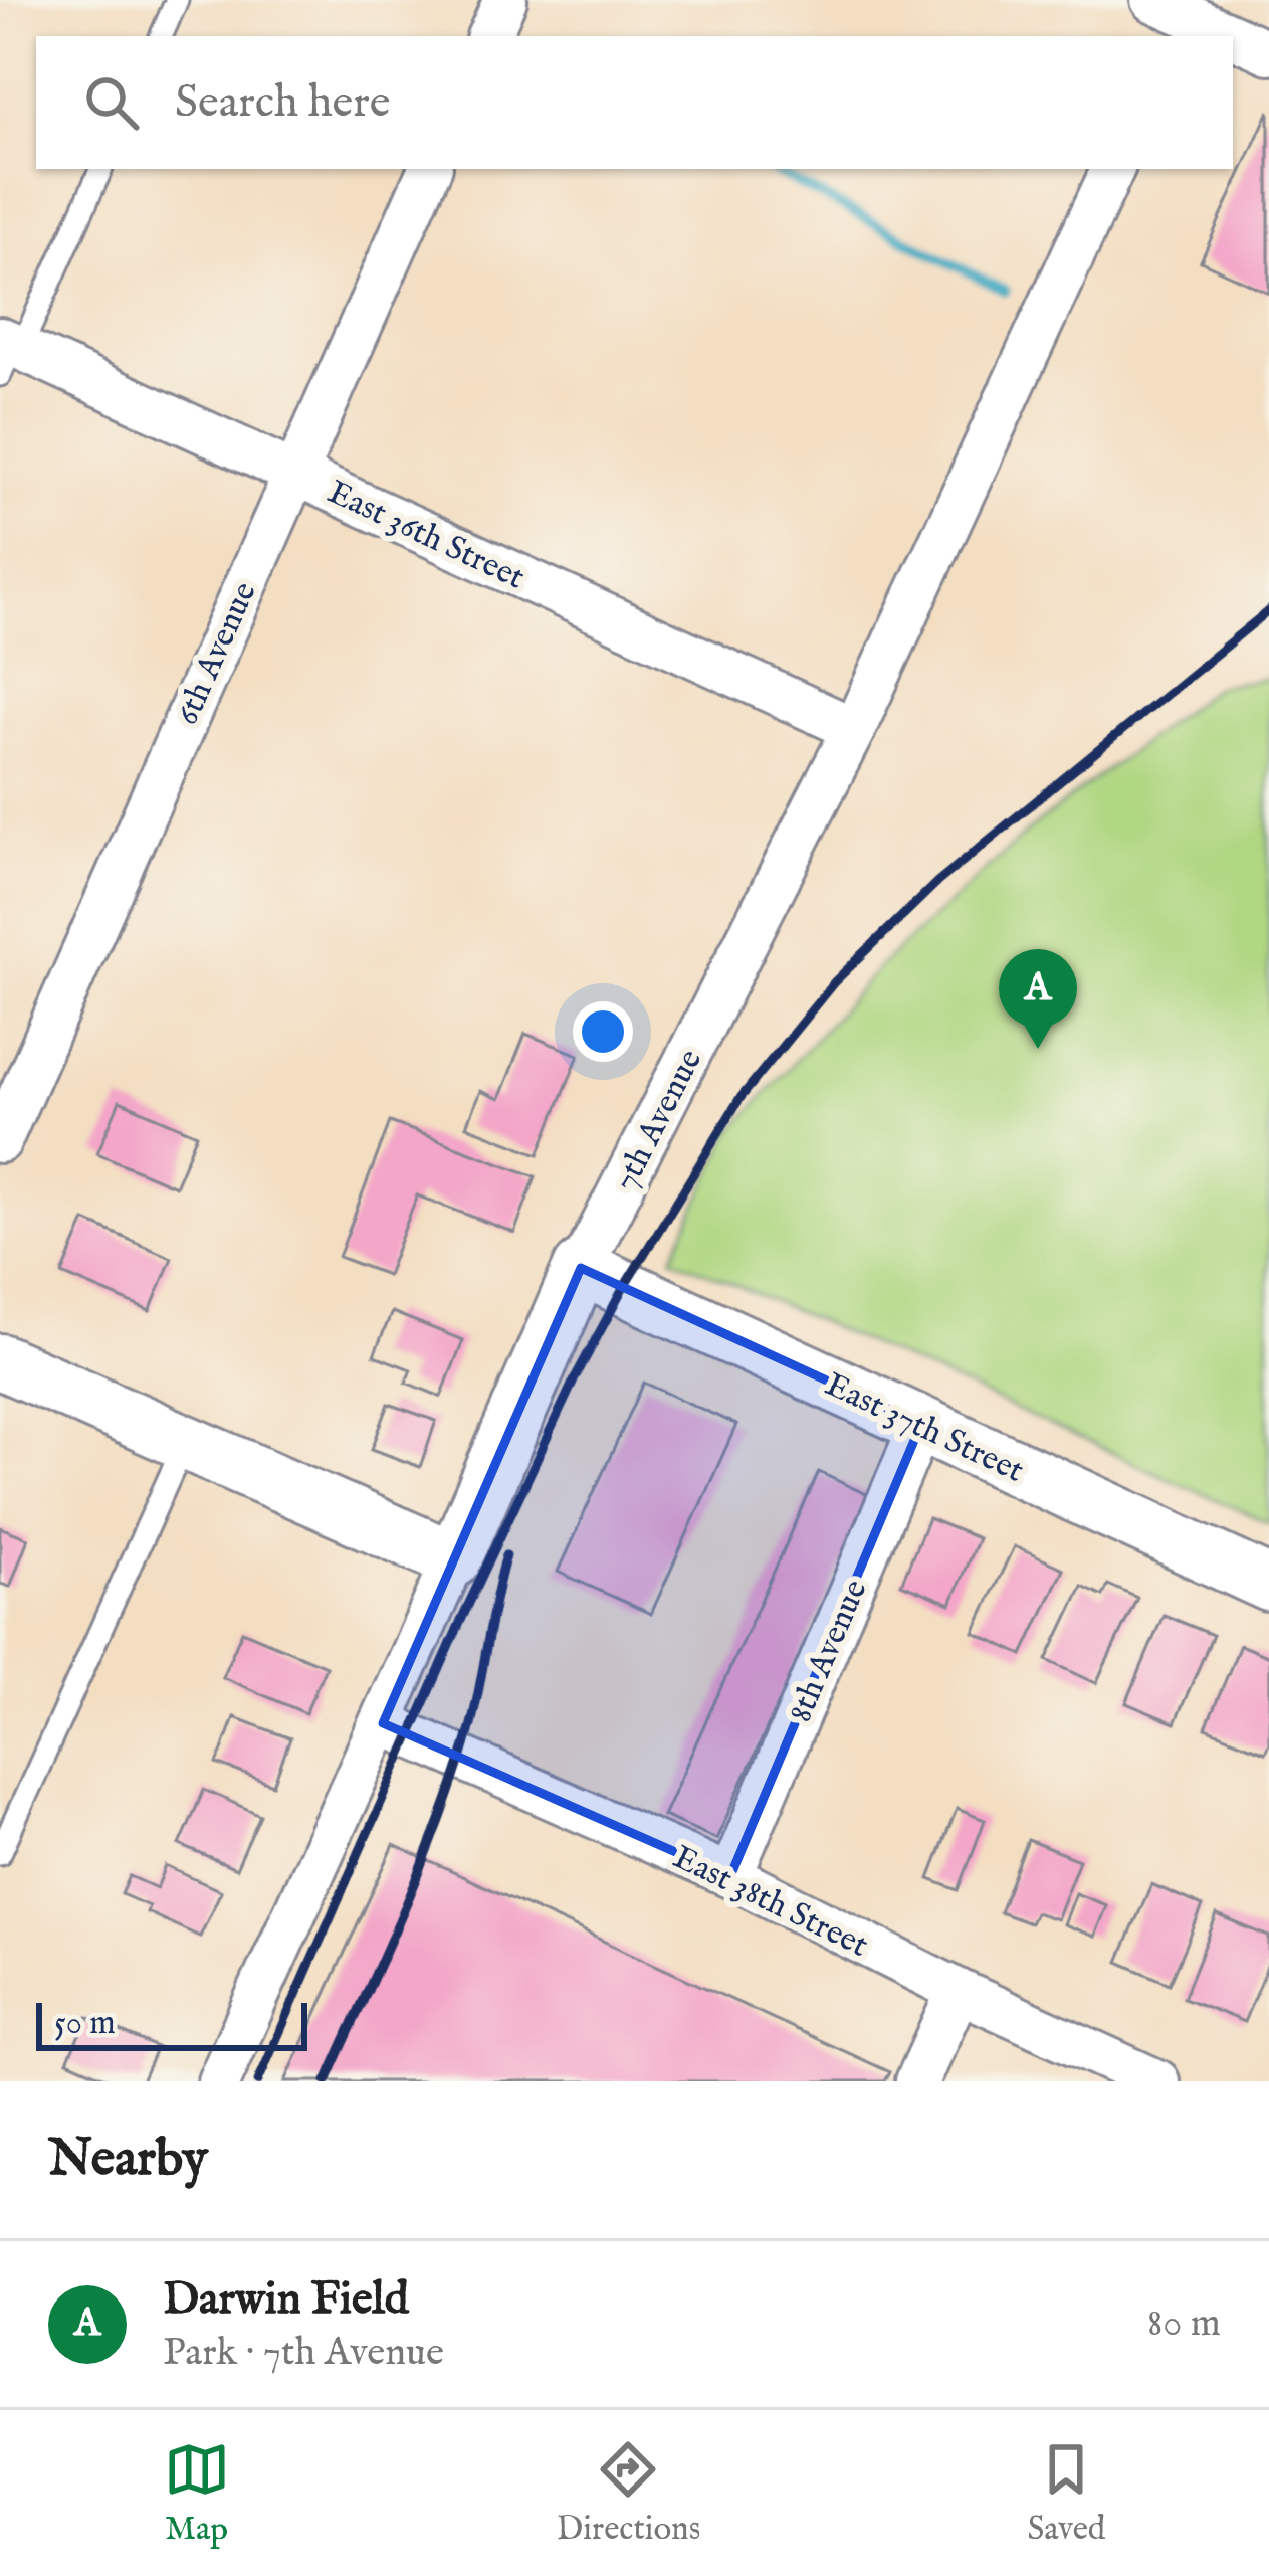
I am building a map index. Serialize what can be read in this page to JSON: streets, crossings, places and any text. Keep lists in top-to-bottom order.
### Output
{
  "streets": {
    "street": [
      "East 36th Street",
      "6th Avenue",
      "7th Avenue",
      "East 37th Street",
      "8th Avenue",
      "East 38th Street"
    ]
  },
  "crossings": [
    ["East 36th Street", "6th Avenue"],
    ["East 36th Street", "7th Avenue"],
    ["7th Avenue", "East 37th Street"],
    ["7th Avenue", "East 38th Street"],
    ["East 37th Street", "8th Avenue"],
    ["8th Avenue", "East 38th Street"]
  ],
  "scale_bar": "50 m",
  "page": {
    "search": "Search here",
    "pins": "A",
    "scale": "50 m",
    "heading": "Nearby",
    "list": [
      {
        "mark": "A",
        "name": "Darwin Field",
        "note": "Park · 7th Avenue",
        "value": "80 m"
      }
    ],
    "nav": ["Map", "Directions", "Saved"]
  }
}
